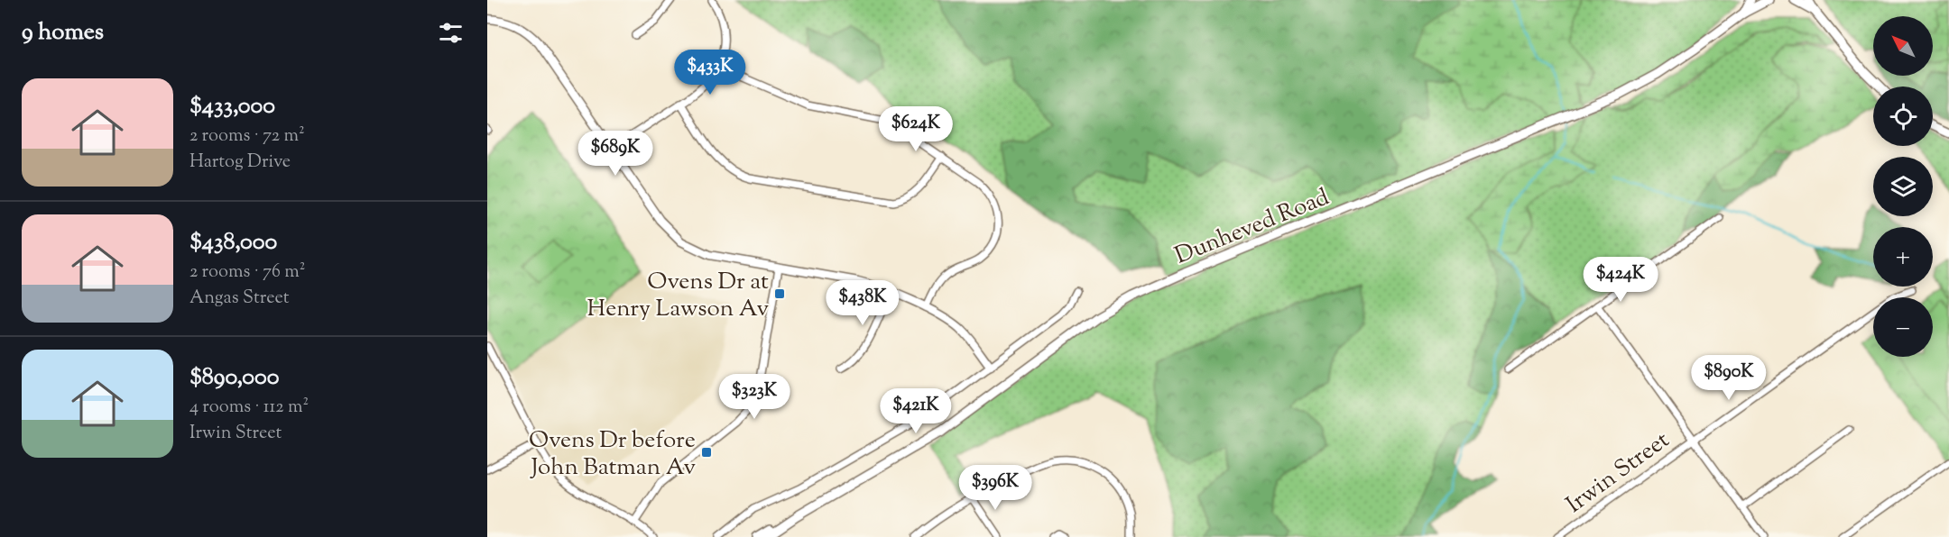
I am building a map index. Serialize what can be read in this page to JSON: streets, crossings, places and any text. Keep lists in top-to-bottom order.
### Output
{
  "streets": {
    "main road": ["Dunheved Road"],
    "street": ["Irwin Street"]
  },
  "places": {
    "transit": ["Ovens Dr at Henry Lawson Av", "Ovens Dr before John Batman Av"]
  },
  "north": "top left",
  "page": {
    "heading": "9 homes",
    "map_buttons": ["+", "−"],
    "price": [
      "$433K",
      "$624K",
      "$689K",
      "$424K",
      "$438K",
      "$890K",
      "$323K",
      "$421K",
      "$396K"
    ],
    "list": [
      {
        "name": "$433,000",
        "note": "2 rooms · 72 m² · Hartog Drive"
      },
      {
        "name": "$438,000",
        "note": "2 rooms · 76 m² · Angas Street"
      },
      {
        "name": "$890,000",
        "note": "4 rooms · 112 m² · Irwin Street"
      }
    ]
  }
}
